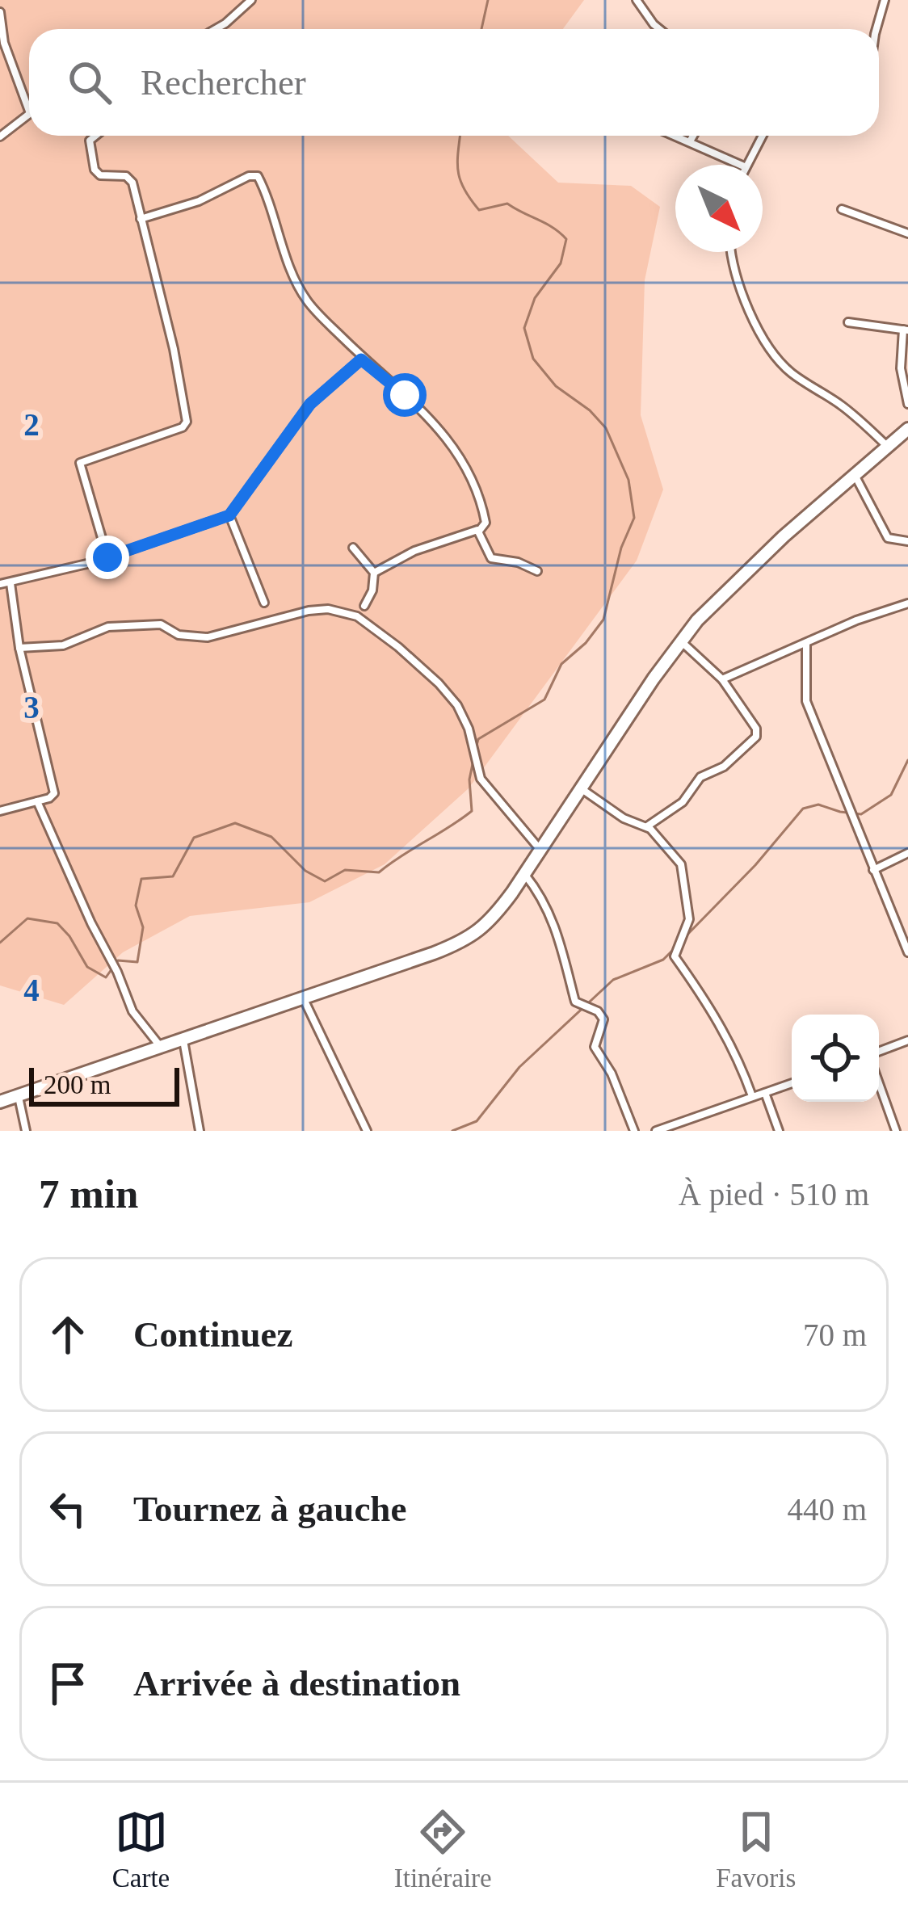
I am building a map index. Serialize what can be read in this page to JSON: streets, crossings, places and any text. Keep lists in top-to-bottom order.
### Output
{
  "scale_bar": "200 m",
  "north": "bottom right",
  "page": {
    "search": "Rechercher",
    "scale": "200 m",
    "heading": ["7 min", "À pied · 510 m"],
    "list": [
      ["Continuez", "70 m"],
      ["Tournez à gauche", "440 m"],
      "Arrivée à destination"
    ],
    "nav": ["Carte", "Itinéraire", "Favoris"]
  },
  "grid": {
    "rows": ["2", "3", "4"]
  }
}
